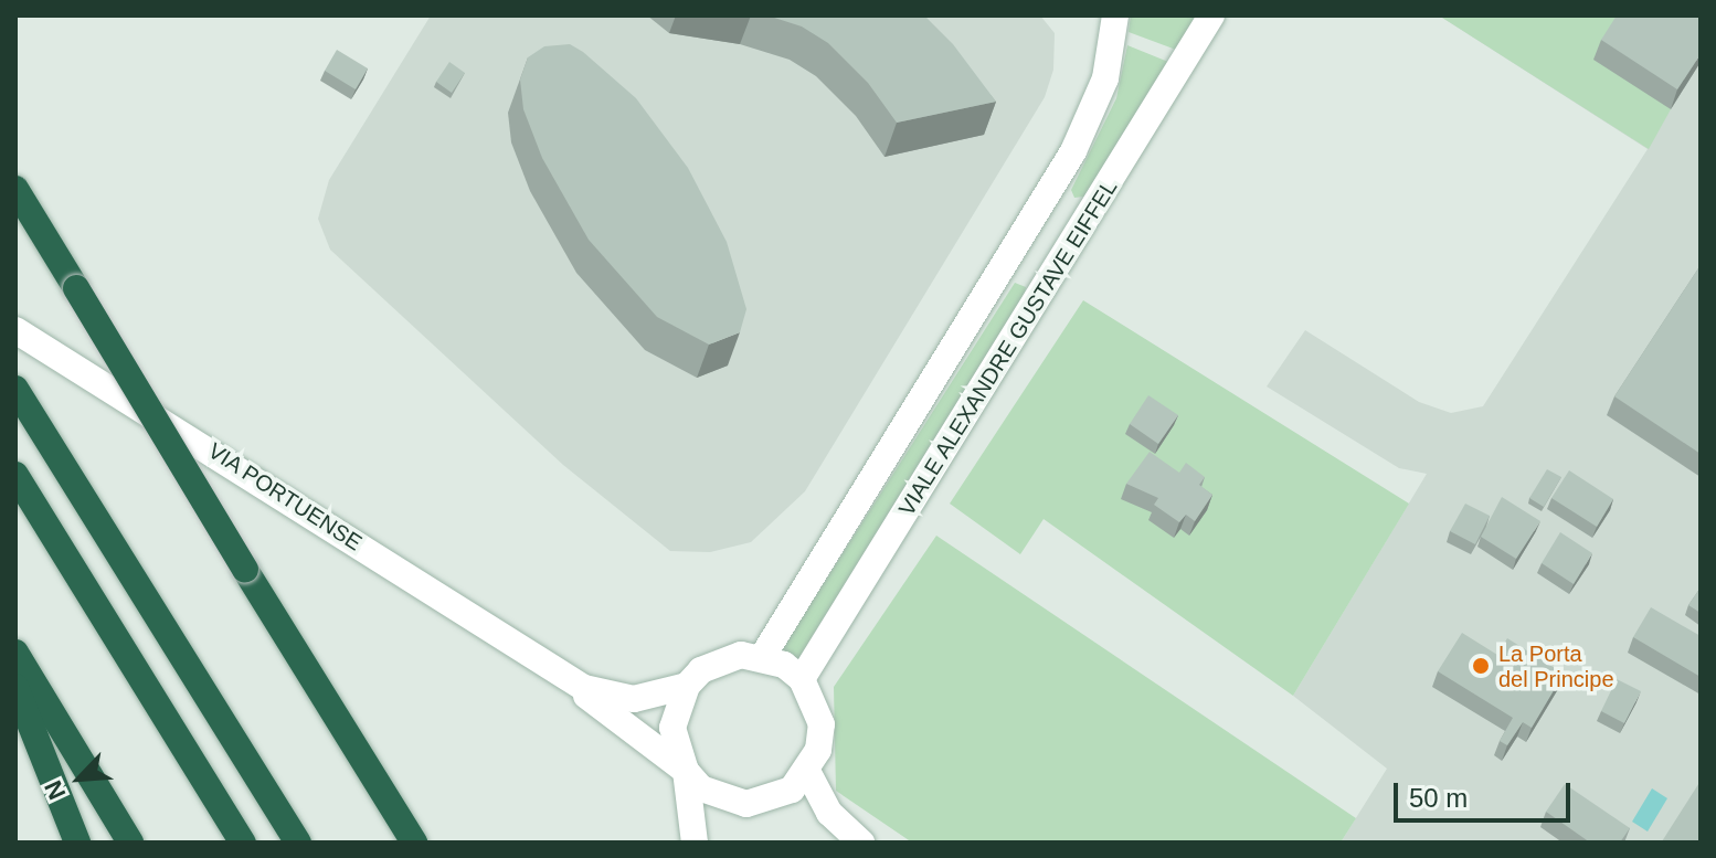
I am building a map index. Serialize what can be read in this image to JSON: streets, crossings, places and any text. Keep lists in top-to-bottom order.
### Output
{
  "streets": {
    "main road": ["VIALE ALEXANDRE GUSTAVE EIFFEL", "VIA PORTUENSE"]
  },
  "crossings": [
    ["VIALE ALEXANDRE GUSTAVE EIFFEL", "VIA PORTUENSE"]
  ],
  "places": ["La Porta del Principe"],
  "scale_bar": "50 m",
  "north": "bottom left"
}
